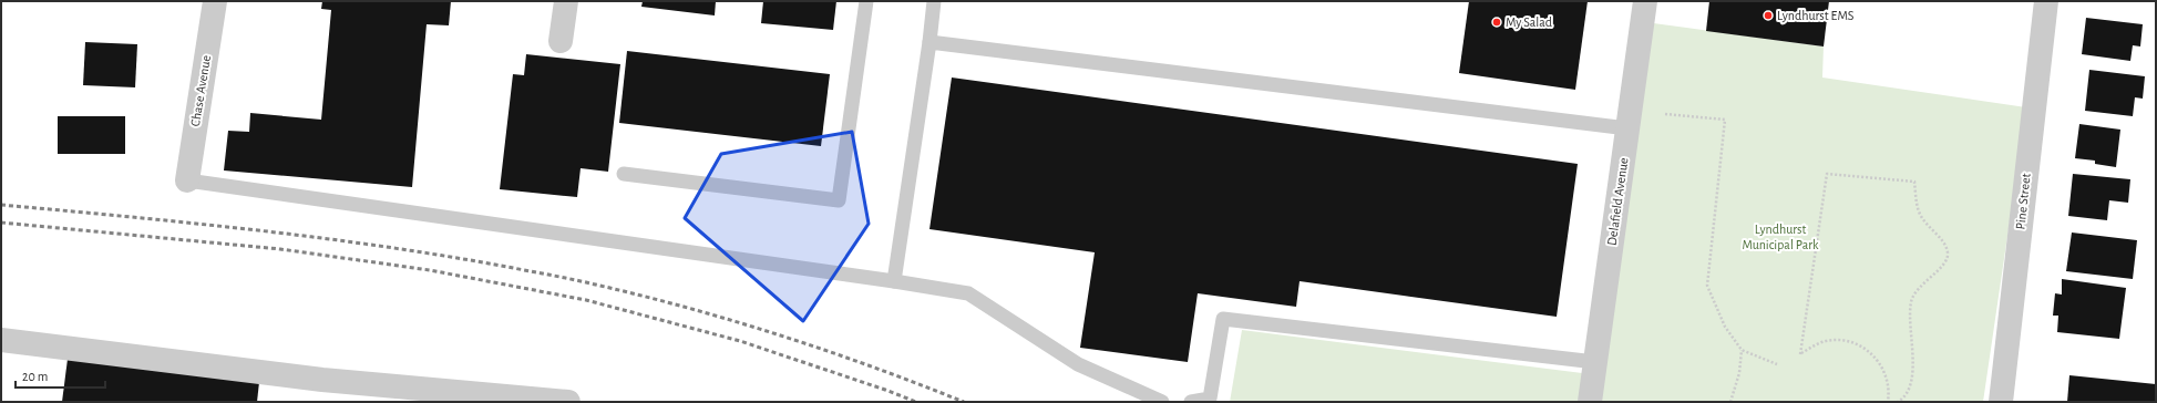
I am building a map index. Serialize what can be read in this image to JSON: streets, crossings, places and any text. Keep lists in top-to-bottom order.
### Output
{
  "streets": {
    "street": ["Chase Avenue", "Delafield Avenue", "Pine Street"]
  },
  "parks": ["Lyndhurst Municipal Park"],
  "places": ["Lyndhurst EMS", "My Salad"],
  "scale_bar": "20 m"
}
